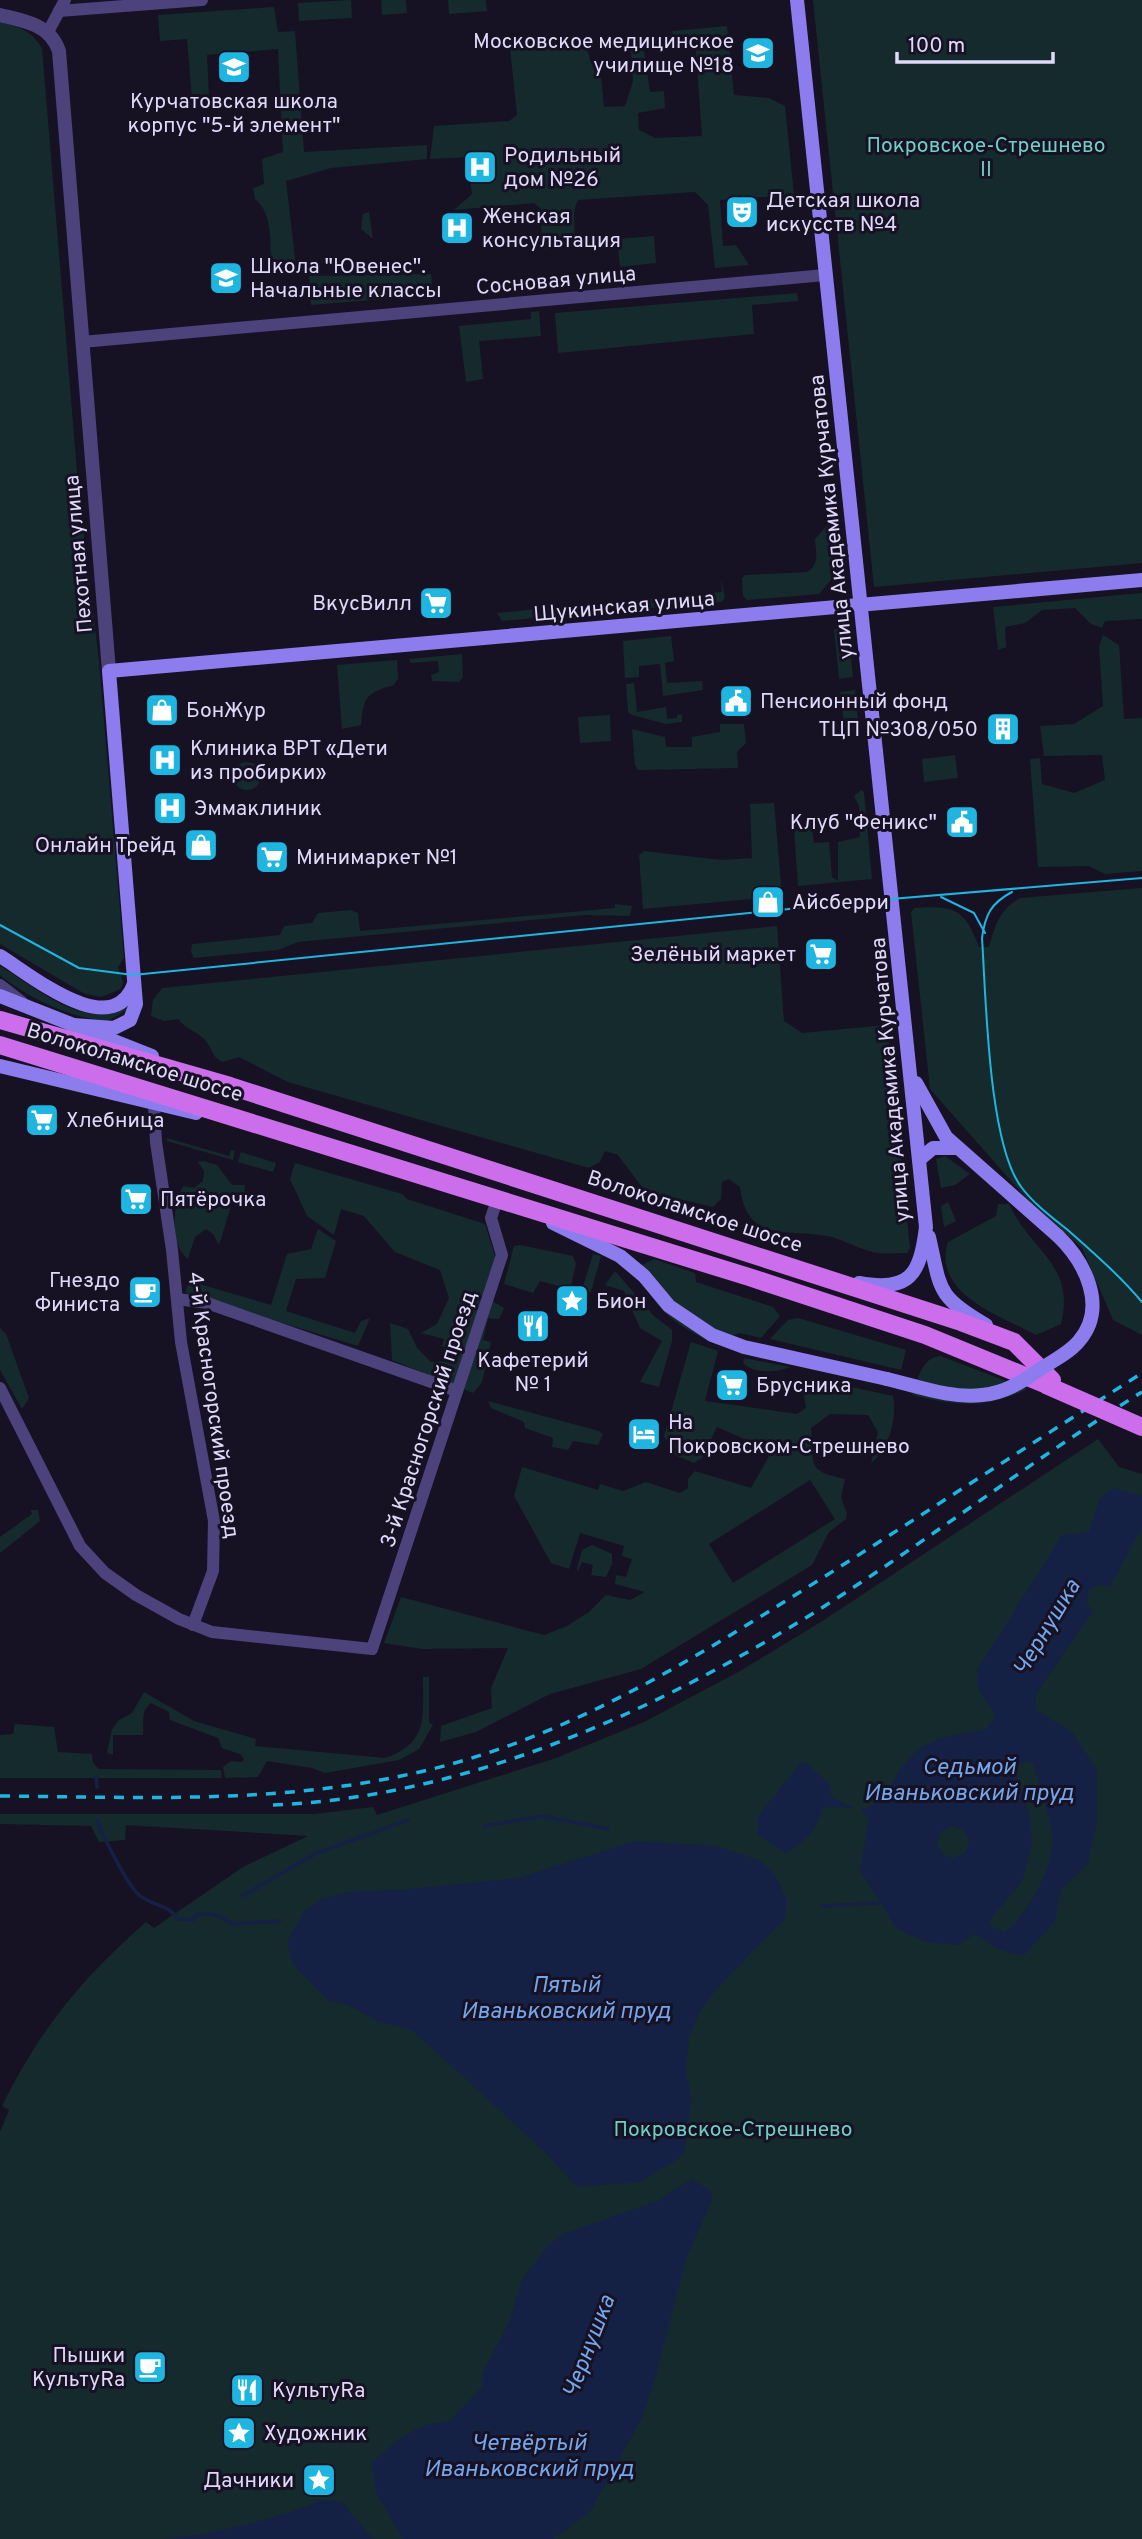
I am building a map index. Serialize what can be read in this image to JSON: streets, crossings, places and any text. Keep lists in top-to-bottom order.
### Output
{
  "streets": {
    "main road": [
      "улица Академика Курчатова",
      "Пехотная улица",
      "Щукинская улица",
      "Волоколамское шоссе"
    ],
    "street": ["Сосновая улица", "4-й Красногорский проезд", "3-й Красногорский проезд"]
  },
  "crossings": [
    ["Сосновая улица", "улица Академика Курчатова"],
    ["Сосновая улица", "Пехотная улица"],
    ["улица Академика Курчатова", "Щукинская улица"],
    ["улица Академика Курчатова", "Волоколамское шоссе"],
    ["Пехотная улица", "Щукинская улица"],
    ["Пехотная улица", "Волоколамское шоссе"],
    ["Волоколамское шоссе", "4-й Красногорский проезд"],
    ["Волоколамское шоссе", "3-й Красногорский проезд"],
    ["4-й Красногорский проезд", "3-й Красногорский проезд"]
  ],
  "water": [
    "Чернушка",
    "Седьмой Иваньковский пруд",
    "Пятый Иваньковский пруд",
    "Четвёртый Иваньковский пруд"
  ],
  "parks": ["Покровское-Стрешнево II", "Покровское-Стрешнево"],
  "places": {
    "school or university": ["Московское медицинское училище №18", "Курчатовская школа корпус \"5-й элемент\"", "Школа \"Ювенес\". Начальные классы"],
    "hospital": [
      "Родильный дом №26",
      "Женская консультация",
      "Клиника ВРТ «Дети из пробирки»",
      "Эммаклиник"
    ],
    "theatre": ["Детская школа искусств №4"],
    "supermarket": [
      "ВкусВилл",
      "Минимаркет №1",
      "Зелёный маркет",
      "Хлебница",
      "Пятёрочка",
      "Брусника"
    ],
    "public building": ["Пенсионный фонд", "Клуб \"Феникс\""],
    "shop": ["БонЖур", "Онлайн Трейд", "Айсберри"],
    "building": ["ТЦП №308/050"],
    "cafe": ["Гнездо Финиста", "Пышки КультуRa"],
    "place": ["Бион", "Художник", "Дачники"],
    "restaurant": ["Кафетерий № 1", "КультуRа"],
    "hotel": ["На Покровском-Стрешнево"]
  },
  "scale_bar": "100 m"
}
